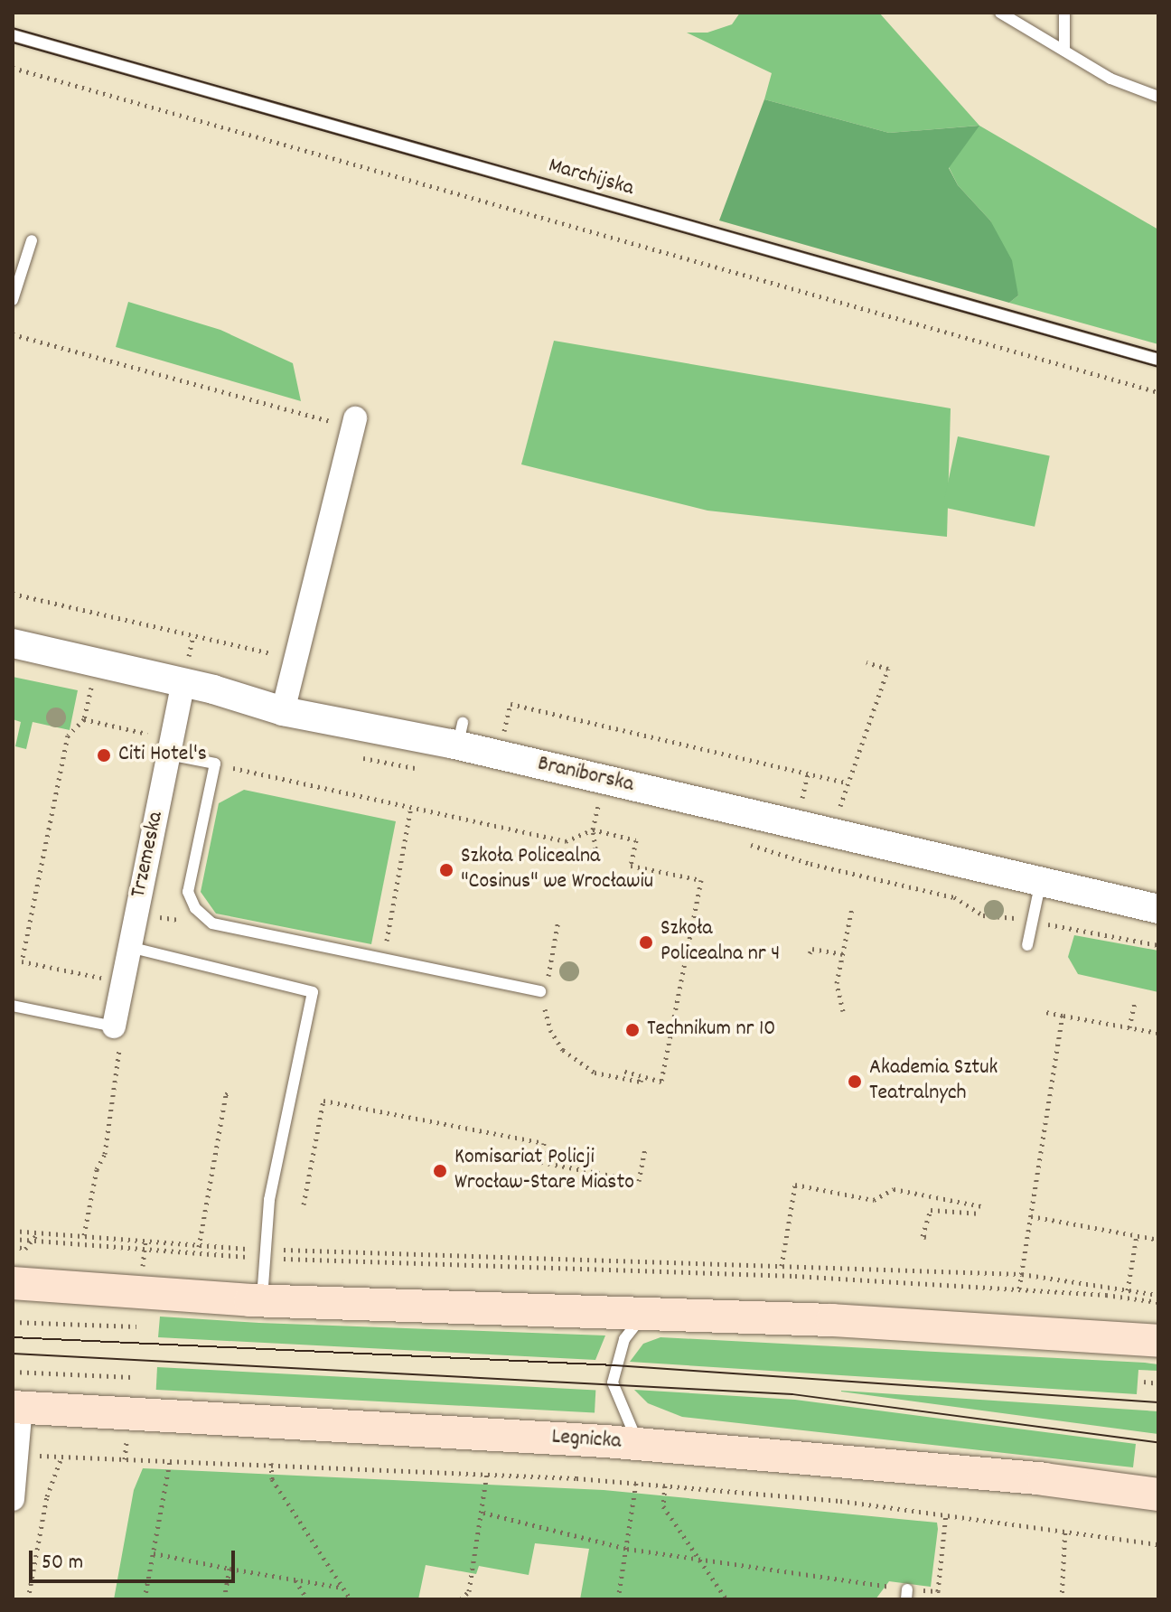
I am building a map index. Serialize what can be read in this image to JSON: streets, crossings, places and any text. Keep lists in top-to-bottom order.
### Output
{
  "streets": {
    "main road": ["Legnicka"],
    "street": ["Braniborska", "Trzemeska"],
    "lane": ["Marchijska"]
  },
  "crossings": [
    ["Braniborska", "Trzemeska"]
  ],
  "places": [
    "Citi Hotel's",
    "Szkoła Policealna \"Cosinus\" we Wrocławiu",
    "Szkoła Policealna nr 4",
    "Technikum nr 10",
    "Akademia Sztuk Teatralnych",
    "Komisariat Policji Wrocław-Stare Miasto"
  ],
  "scale_bar": "50 m"
}
